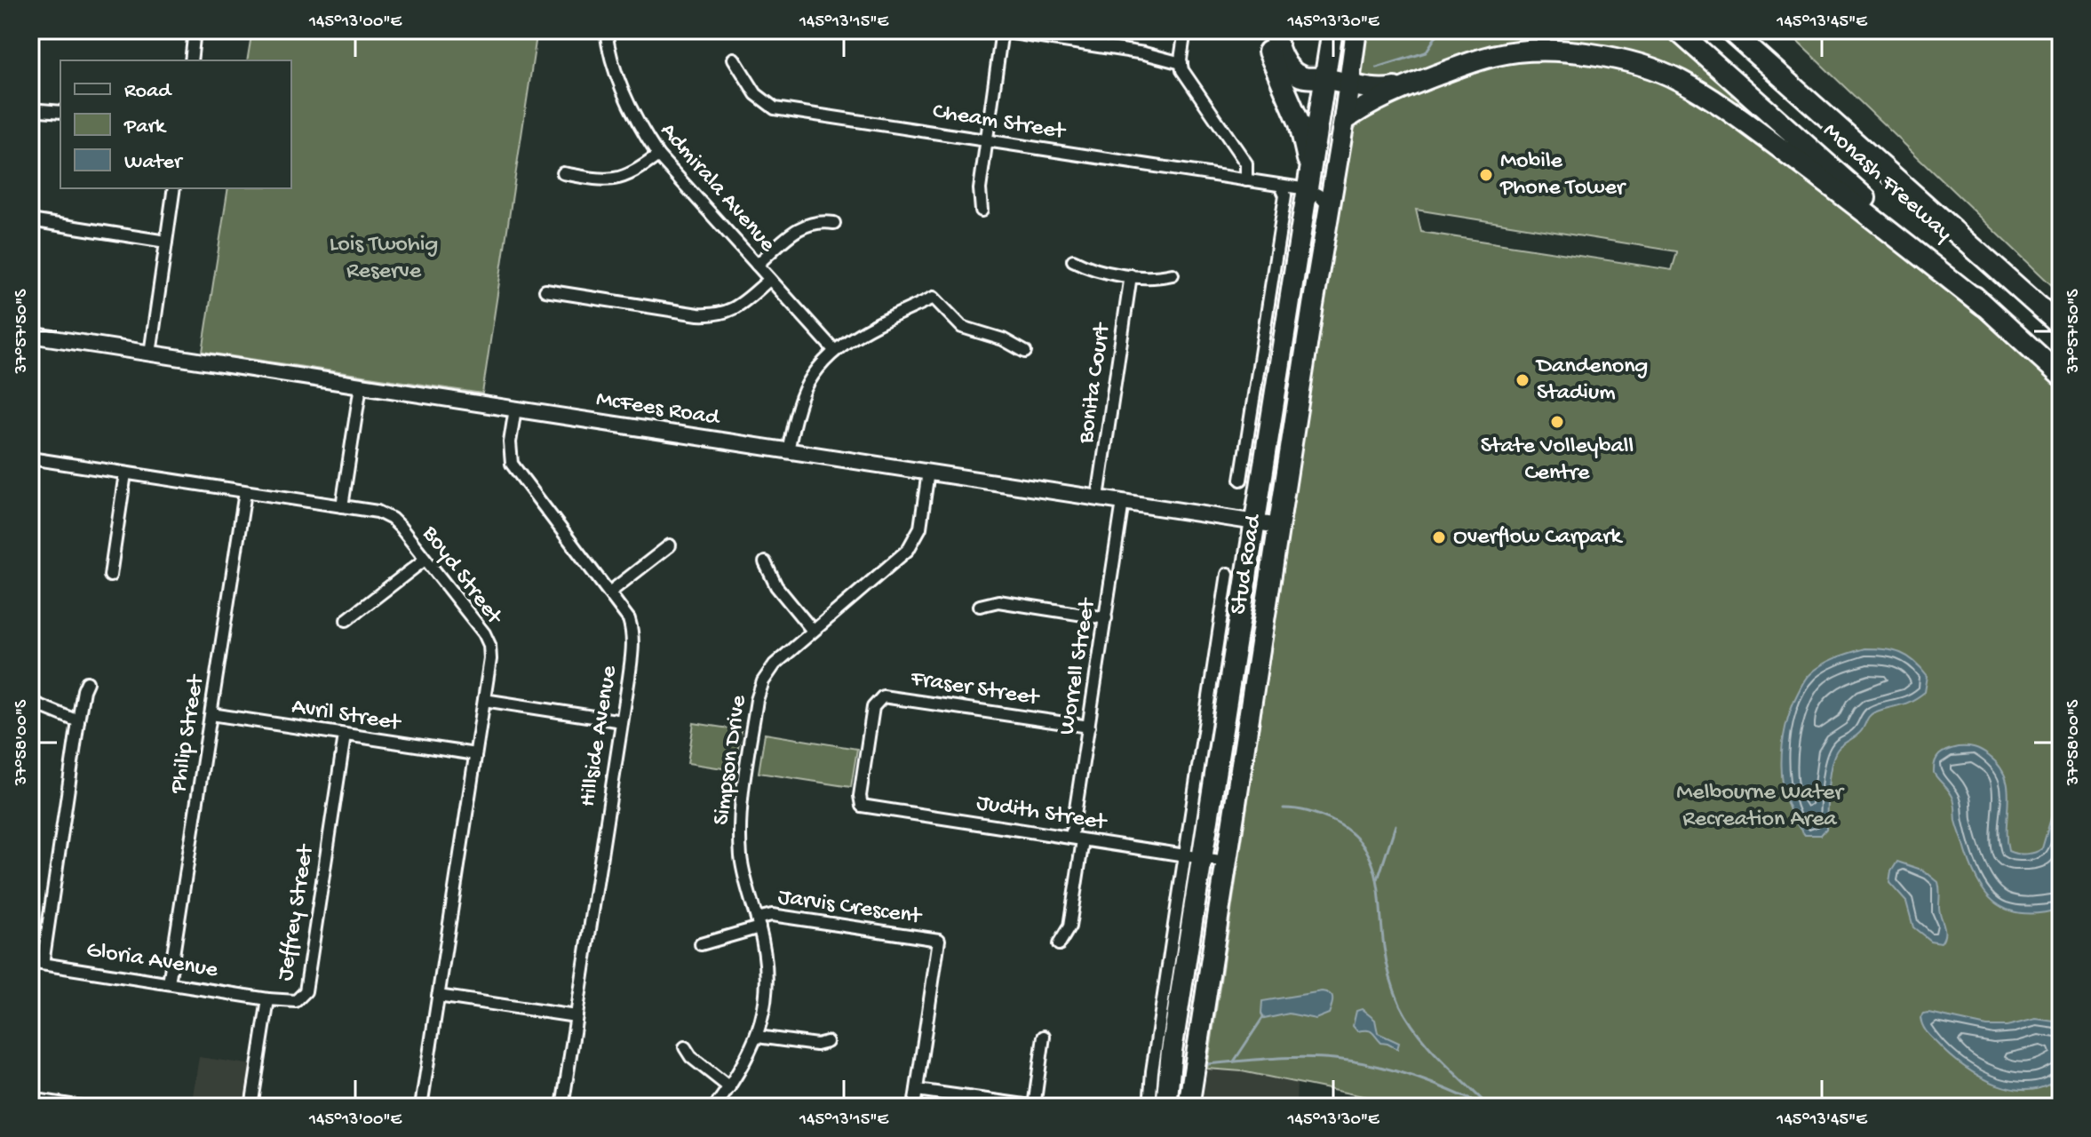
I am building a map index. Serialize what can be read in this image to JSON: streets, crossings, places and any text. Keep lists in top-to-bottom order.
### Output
{
  "streets": {
    "highway": ["Monash Freeway", "Stud Road"],
    "street": [
      "Cheam Street",
      "Admirala Avenue",
      "Bonita Court",
      "McFees Road",
      "Boyd Street",
      "Worrell Street",
      "Fraser Street",
      "Avril Street",
      "Philip Street",
      "Hillside Avenue",
      "Simpson Drive",
      "Judith Street",
      "Jarvis Crescent",
      "Jeffrey Street",
      "Gloria Avenue"
    ]
  },
  "crossings": [
    ["Cheam Street", "Stud Road"],
    ["Bonita Court", "McFees Road"],
    ["McFees Road", "Stud Road"],
    ["McFees Road", "Worrell Street"],
    ["McFees Road", "Hillside Avenue"],
    ["McFees Road", "Simpson Drive"],
    ["Stud Road", "Judith Street"],
    ["Boyd Street", "Avril Street"],
    ["Boyd Street", "Philip Street"],
    ["Worrell Street", "Fraser Street"],
    ["Worrell Street", "Judith Street"],
    ["Fraser Street", "Judith Street"],
    ["Avril Street", "Philip Street"],
    ["Avril Street", "Jeffrey Street"],
    ["Philip Street", "Gloria Avenue"],
    ["Simpson Drive", "Jarvis Crescent"],
    ["Jeffrey Street", "Gloria Avenue"]
  ],
  "parks": ["Lois Twohig Reserve", "Melbourne Water Recreation Area"],
  "places": [
    "Mobile Phone Tower",
    "Dandenong Stadium",
    "State Volleyball Centre",
    "Overflow Carpark"
  ],
  "legend": ["Road", "Park", "Water"],
  "coordinates": [
    "145°13'00\"E",
    "145°13'15\"E",
    "145°13'30\"E",
    "145°13'45\"E",
    "37°57'50\"S",
    "37°58'00\"S"
  ]
}
